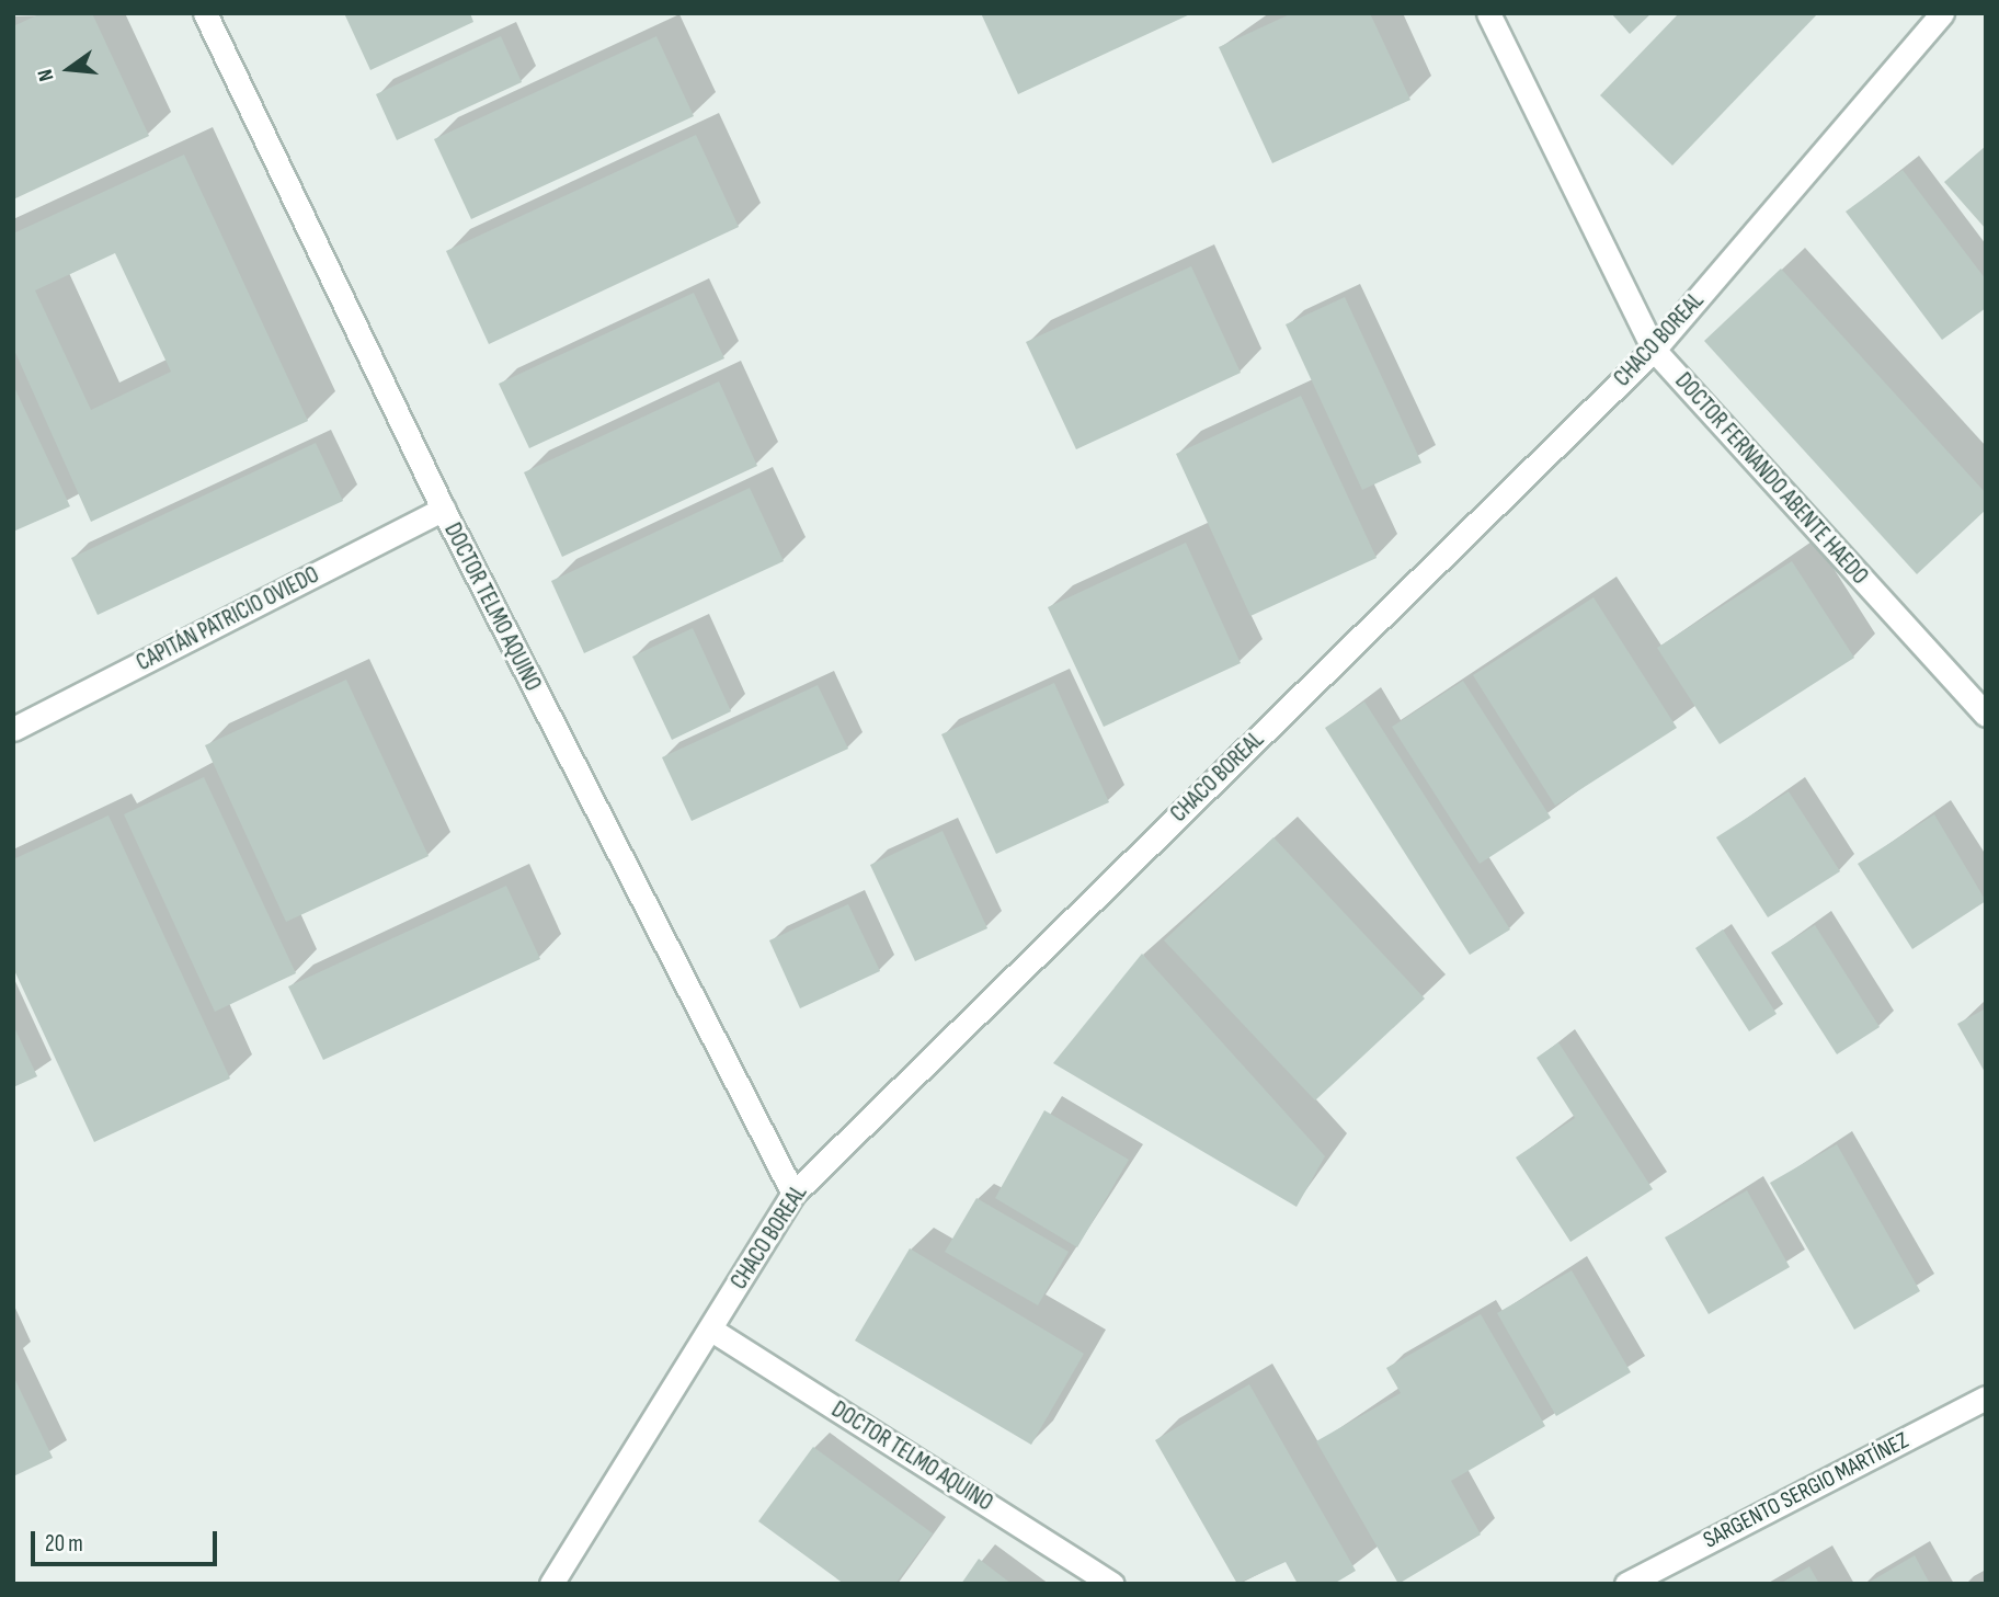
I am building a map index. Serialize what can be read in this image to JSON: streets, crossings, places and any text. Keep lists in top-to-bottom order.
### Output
{
  "streets": {
    "street": [
      "CHACO BOREAL",
      "DOCTOR FERNANDO ABENTE HAEDO",
      "DOCTOR TELMO AQUINO",
      "CAPITÁN PATRICIO OVIEDO",
      "SARGENTO SERGIO MARTÍNEZ"
    ]
  },
  "crossings": [
    ["CHACO BOREAL", "DOCTOR FERNANDO ABENTE HAEDO"],
    ["CHACO BOREAL", "DOCTOR TELMO AQUINO"],
    ["DOCTOR TELMO AQUINO", "CAPITÁN PATRICIO OVIEDO"]
  ],
  "scale_bar": "20 m",
  "north": "left"
}
